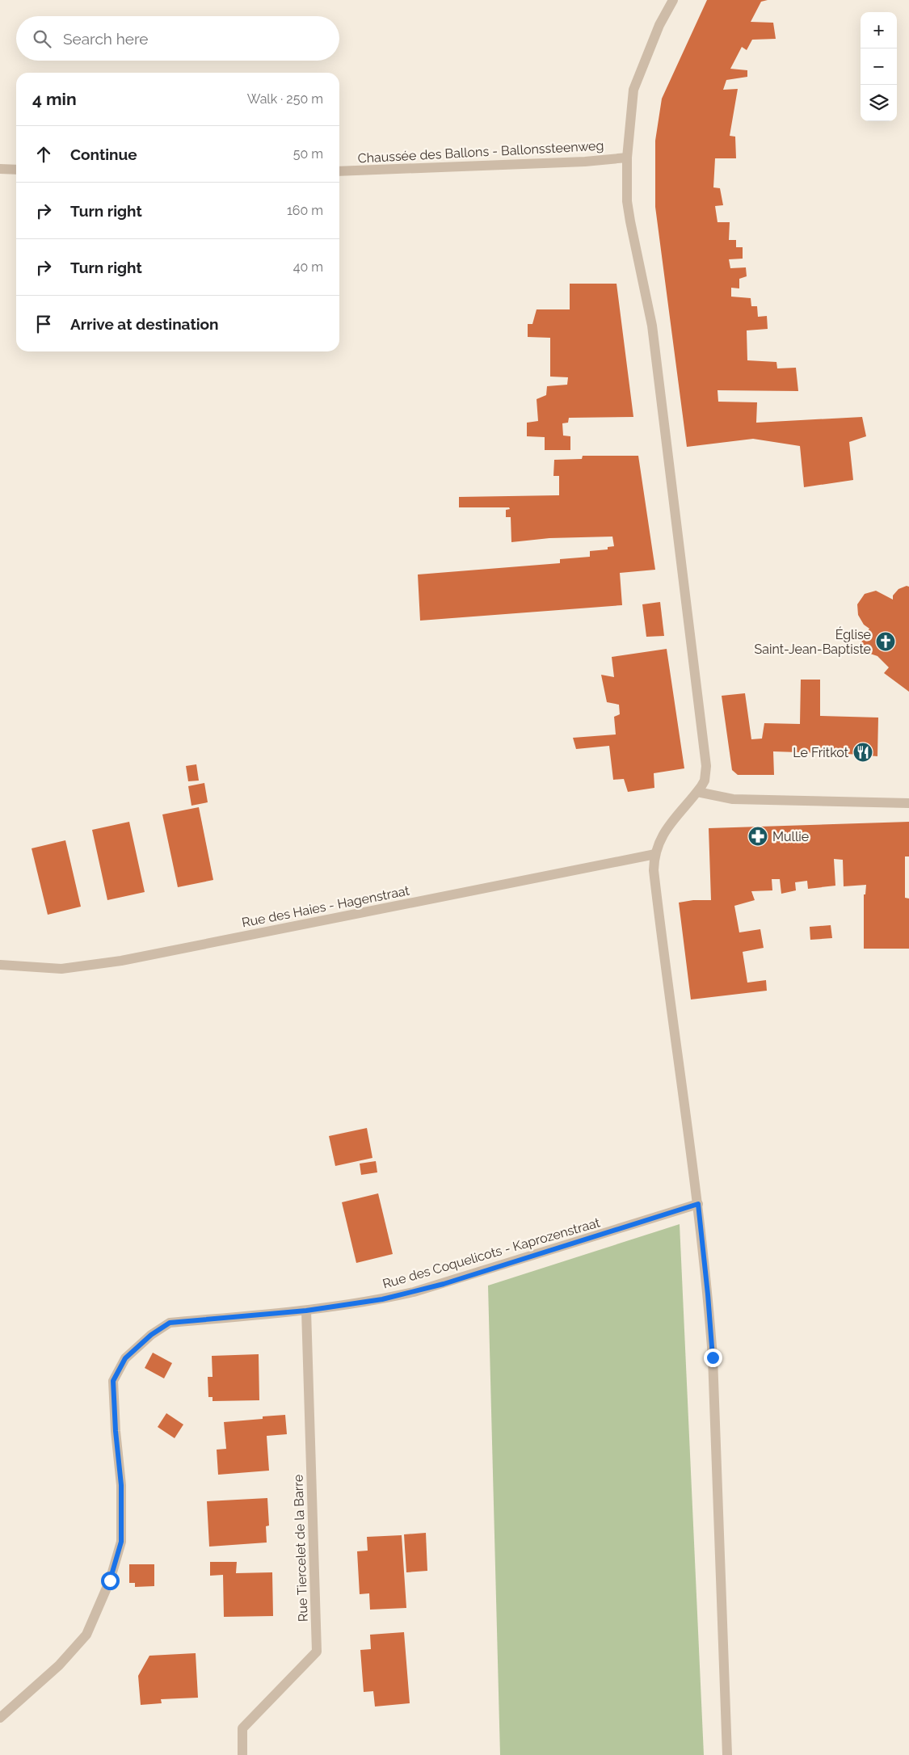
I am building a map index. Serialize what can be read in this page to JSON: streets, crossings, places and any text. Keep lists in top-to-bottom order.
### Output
{
  "streets": {
    "street": [
      "Chaussée des Ballons - Ballonssteenweg",
      "Rue des Haies - Hagenstraat",
      "Rue des Coquelicots - Kaprozenstraat",
      "Rue Tiercelet de la Barre"
    ]
  },
  "crossings": [
    ["Rue des Coquelicots - Kaprozenstraat", "Rue Tiercelet de la Barre"]
  ],
  "places": {
    "church": ["Église Saint-Jean-Baptiste"],
    "restaurant": ["Le Fritkot"],
    "pharmacy": ["Mullie"]
  },
  "page": {
    "map_buttons": ["+", "−"],
    "search": "Search here",
    "heading": ["4 min", "Walk · 250 m"],
    "list": [
      ["Continue", "50 m"],
      ["Turn right", "160 m"],
      ["Turn right", "40 m"],
      "Arrive at destination"
    ]
  }
}
